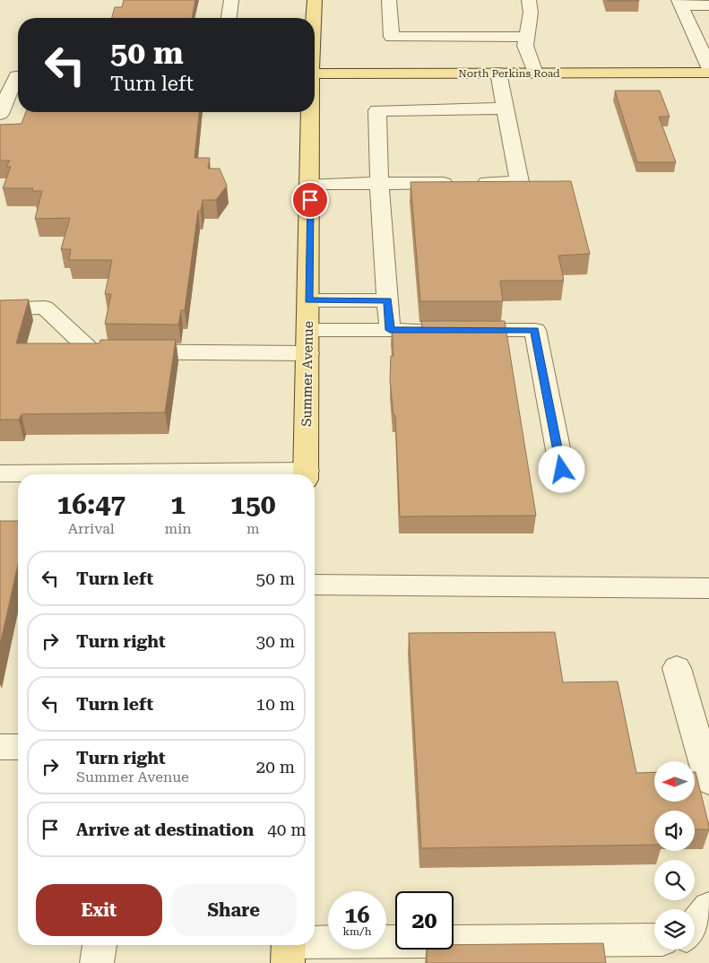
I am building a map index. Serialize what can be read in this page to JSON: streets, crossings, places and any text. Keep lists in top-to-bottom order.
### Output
{
  "streets": {
    "main road": ["North Perkins Road", "Summer Avenue"]
  },
  "north": "left",
  "page": {
    "turn": ["50 m", "Turn left"],
    "eta": [
      "16:47",
      "Arrival",
      "1",
      "min",
      "150",
      "m"
    ],
    "list": [
      {
        "name": "Turn left",
        "value": "50 m"
      },
      {
        "name": "Turn right",
        "value": "30 m"
      },
      {
        "name": "Turn left",
        "value": "10 m"
      },
      {
        "name": "Turn right",
        "note": "Summer Avenue",
        "value": "20 m"
      },
      {
        "name": "Arrive at destination",
        "value": "40 m"
      }
    ],
    "buttons": ["Exit", "Share"],
    "speed": "16 km/h",
    "limit": "20"
  }
}
